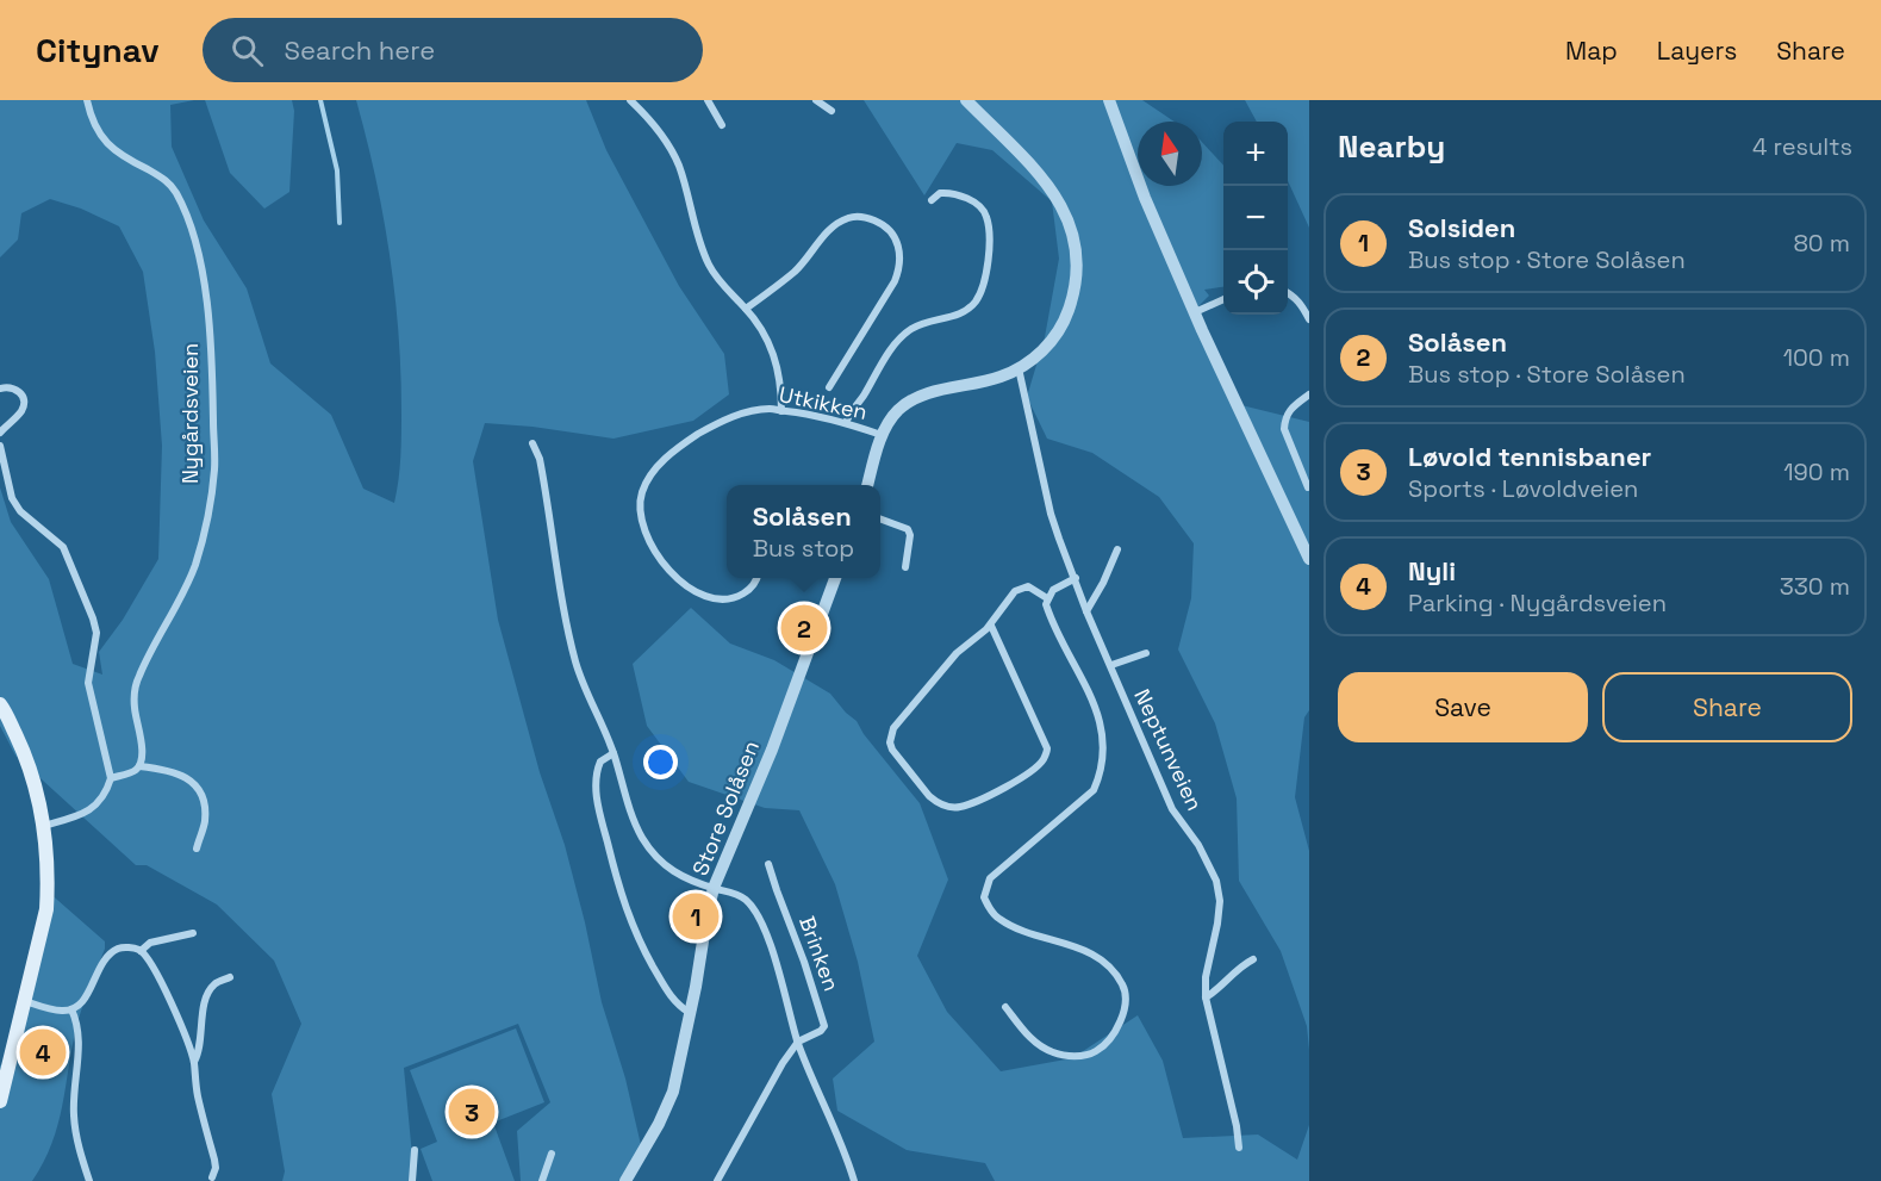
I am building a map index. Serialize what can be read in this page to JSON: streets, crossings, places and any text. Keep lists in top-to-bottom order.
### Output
{
  "streets": {
    "street": [
      "Utkikken",
      "Nygårdsveien",
      "Neptunveien",
      "Store Solåsen",
      "Brinken"
    ]
  },
  "crossings": [
    ["Store Solåsen", "Brinken"]
  ],
  "north": "top",
  "page": {
    "header": "Citynav",
    "search": "Search here",
    "nav": ["Map", "Layers", "Share"],
    "heading": ["Nearby", "4 results"],
    "map_buttons": ["+", "−"],
    "list": [
      {
        "mark": "1",
        "name": "Solsiden",
        "note": "Bus stop · Store Solåsen",
        "value": "80 m"
      },
      {
        "mark": "2",
        "name": "Solåsen",
        "note": "Bus stop · Store Solåsen",
        "value": "100 m"
      },
      {
        "mark": "3",
        "name": "Løvold tennisbaner",
        "note": "Sports · Løvoldveien",
        "value": "190 m"
      },
      {
        "mark": "4",
        "name": "Nyli",
        "note": "Parking · Nygårdsveien",
        "value": "330 m"
      }
    ],
    "popup": ["Solåsen", "Bus stop"],
    "pins": [
      "2",
      "1",
      "4",
      "3"
    ],
    "buttons": ["Save", "Share"]
  }
}
